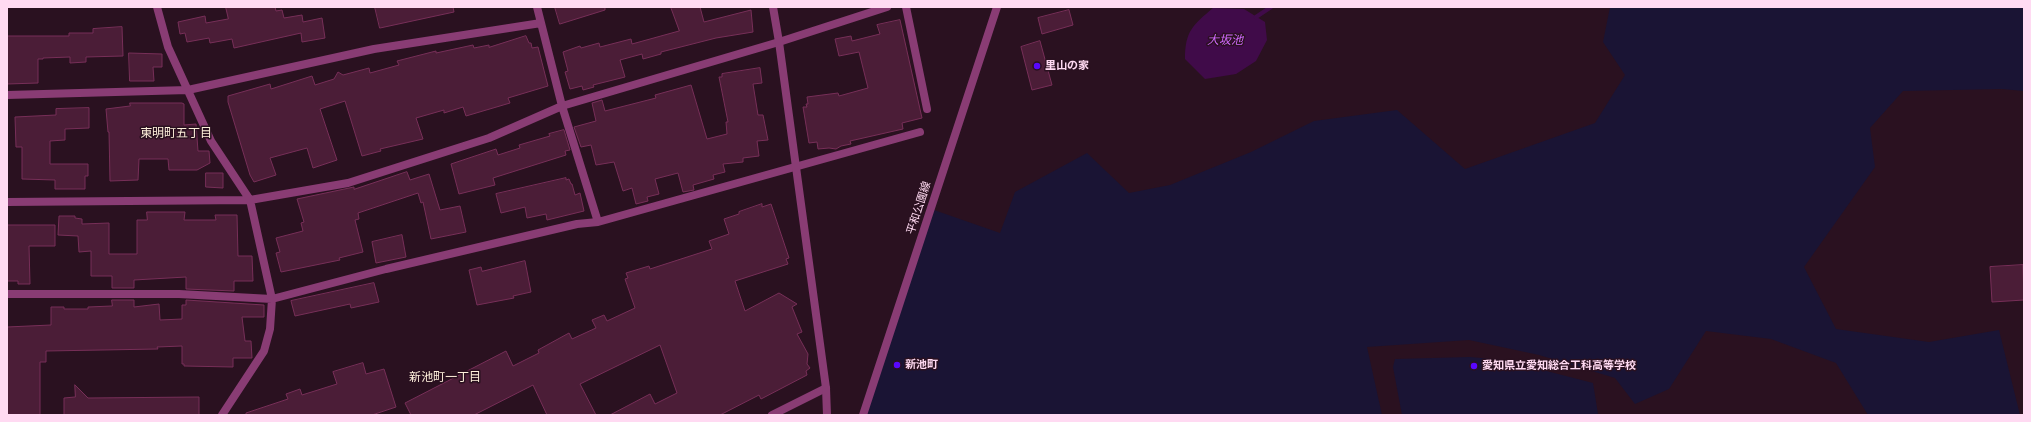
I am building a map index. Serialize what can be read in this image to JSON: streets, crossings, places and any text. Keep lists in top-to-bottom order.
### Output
{
  "streets": {
    "street": ["平和公園線"]
  },
  "districts": ["東明町五丁目", "新池町一丁目"],
  "water": ["大坂池"],
  "places": ["里山の家", "新池町", "愛知県立愛知総合工科高等学校"]
}
